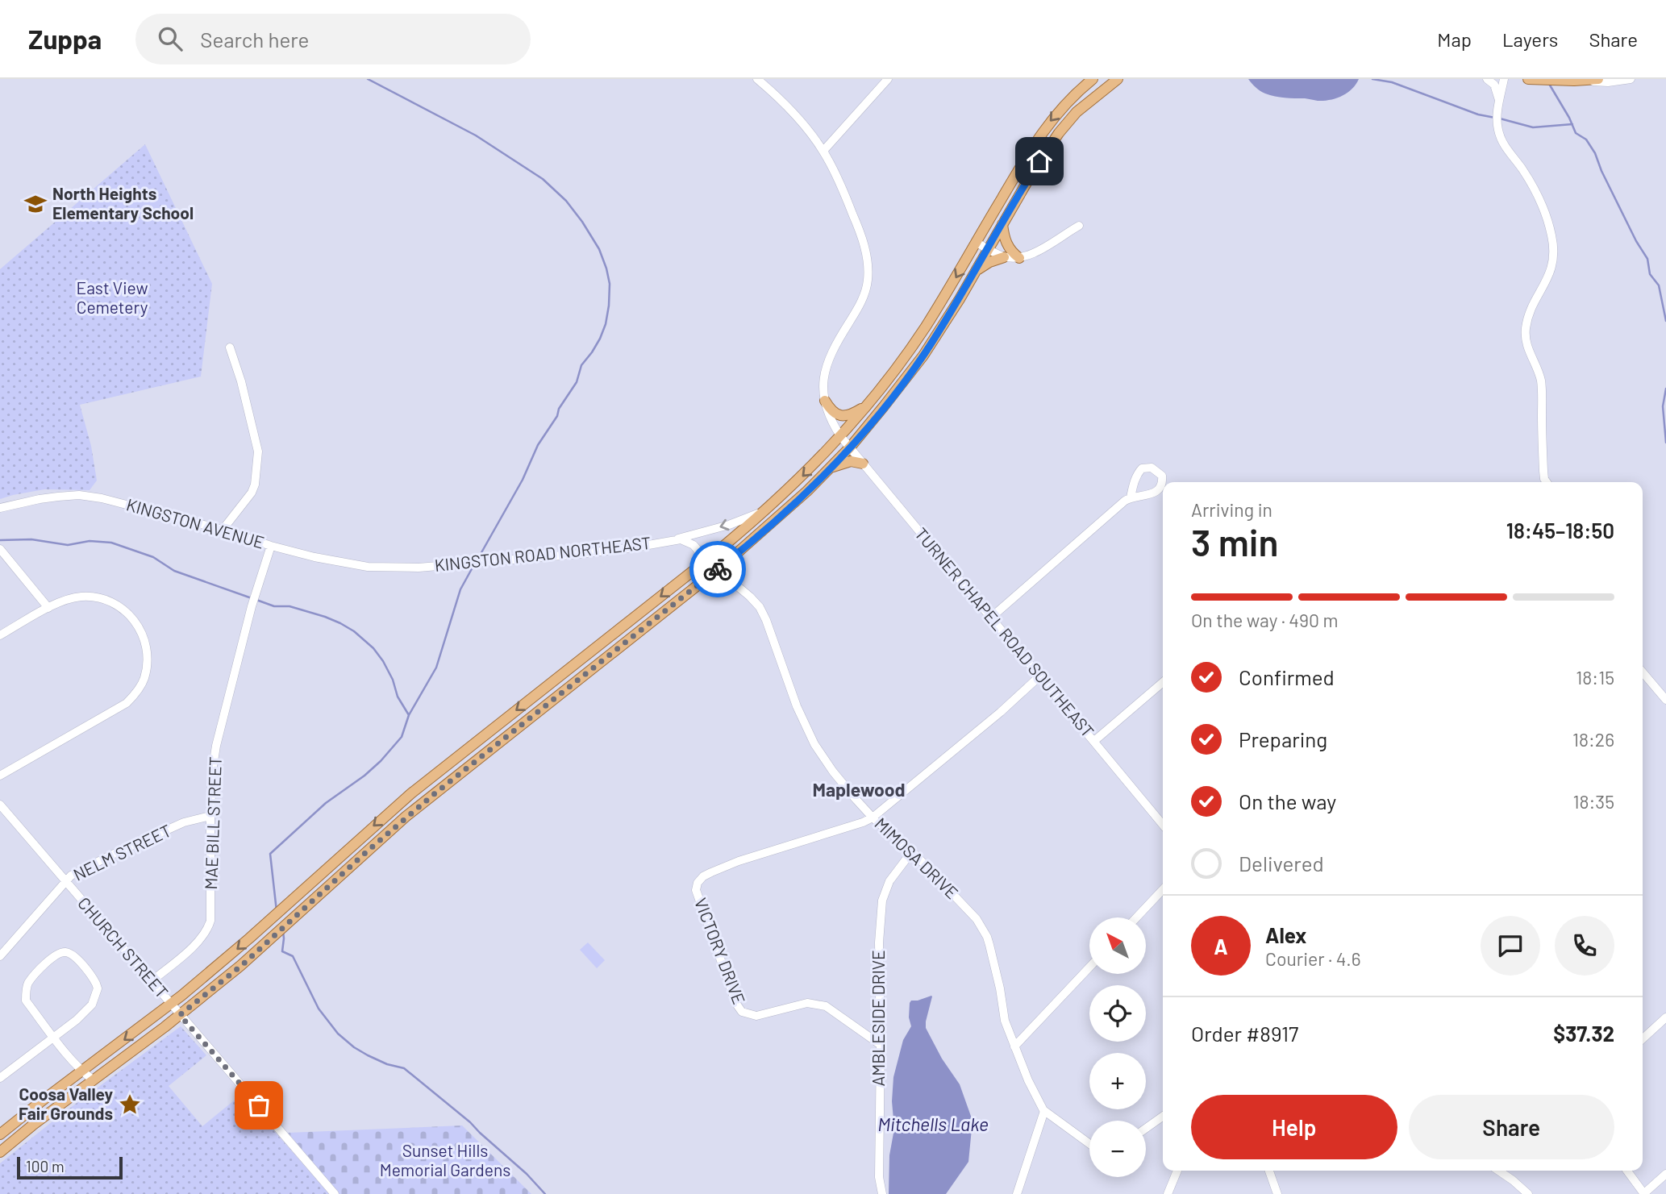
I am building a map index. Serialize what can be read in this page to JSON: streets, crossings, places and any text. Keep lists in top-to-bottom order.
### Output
{
  "streets": {
    "street": [
      "KINGSTON AVENUE",
      "KINGSTON ROAD NORTHEAST",
      "TURNER CHAPEL ROAD SOUTHEAST",
      "MAE BILL STREET",
      "NELM STREET",
      "MIMOSA DRIVE",
      "CHURCH STREET",
      "VICTORY DRIVE",
      "AMBLESIDE DRIVE"
    ]
  },
  "crossings": [
    ["KINGSTON AVENUE", "KINGSTON ROAD NORTHEAST"],
    ["KINGSTON AVENUE", "MAE BILL STREET"],
    ["MAE BILL STREET", "NELM STREET"],
    ["MAE BILL STREET", "CHURCH STREET"],
    ["NELM STREET", "CHURCH STREET"],
    ["MIMOSA DRIVE", "VICTORY DRIVE"],
    ["MIMOSA DRIVE", "AMBLESIDE DRIVE"],
    ["VICTORY DRIVE", "AMBLESIDE DRIVE"]
  ],
  "districts": ["Maplewood"],
  "water": ["Mitchells Lake"],
  "parks": ["East View Cemetery", "Sunset Hills Memorial Gardens"],
  "places": {
    "school or university": ["North Heights Elementary School"],
    "place": ["Coosa Valley Fair Grounds"]
  },
  "scale_bar": "100 m",
  "north": "top left",
  "page": {
    "header": "Zuppa",
    "search": "Search here",
    "nav": ["Map", "Layers", "Share"],
    "heading": ["3 min", "Arriving in", "18:45–18:50"],
    "panel": [
      "Alex",
      "Courier · 4.6",
      "Order #8917",
      "$37.32"
    ],
    "bar": "On the way · 490 m",
    "list": [
      ["Confirmed", "18:15"],
      ["Preparing", "18:26"],
      ["On the way", "18:35"],
      "Delivered"
    ],
    "round": "A",
    "map_buttons": ["+", "−"],
    "buttons": ["Help", "Share"],
    "scale": "100 m"
  }
}
